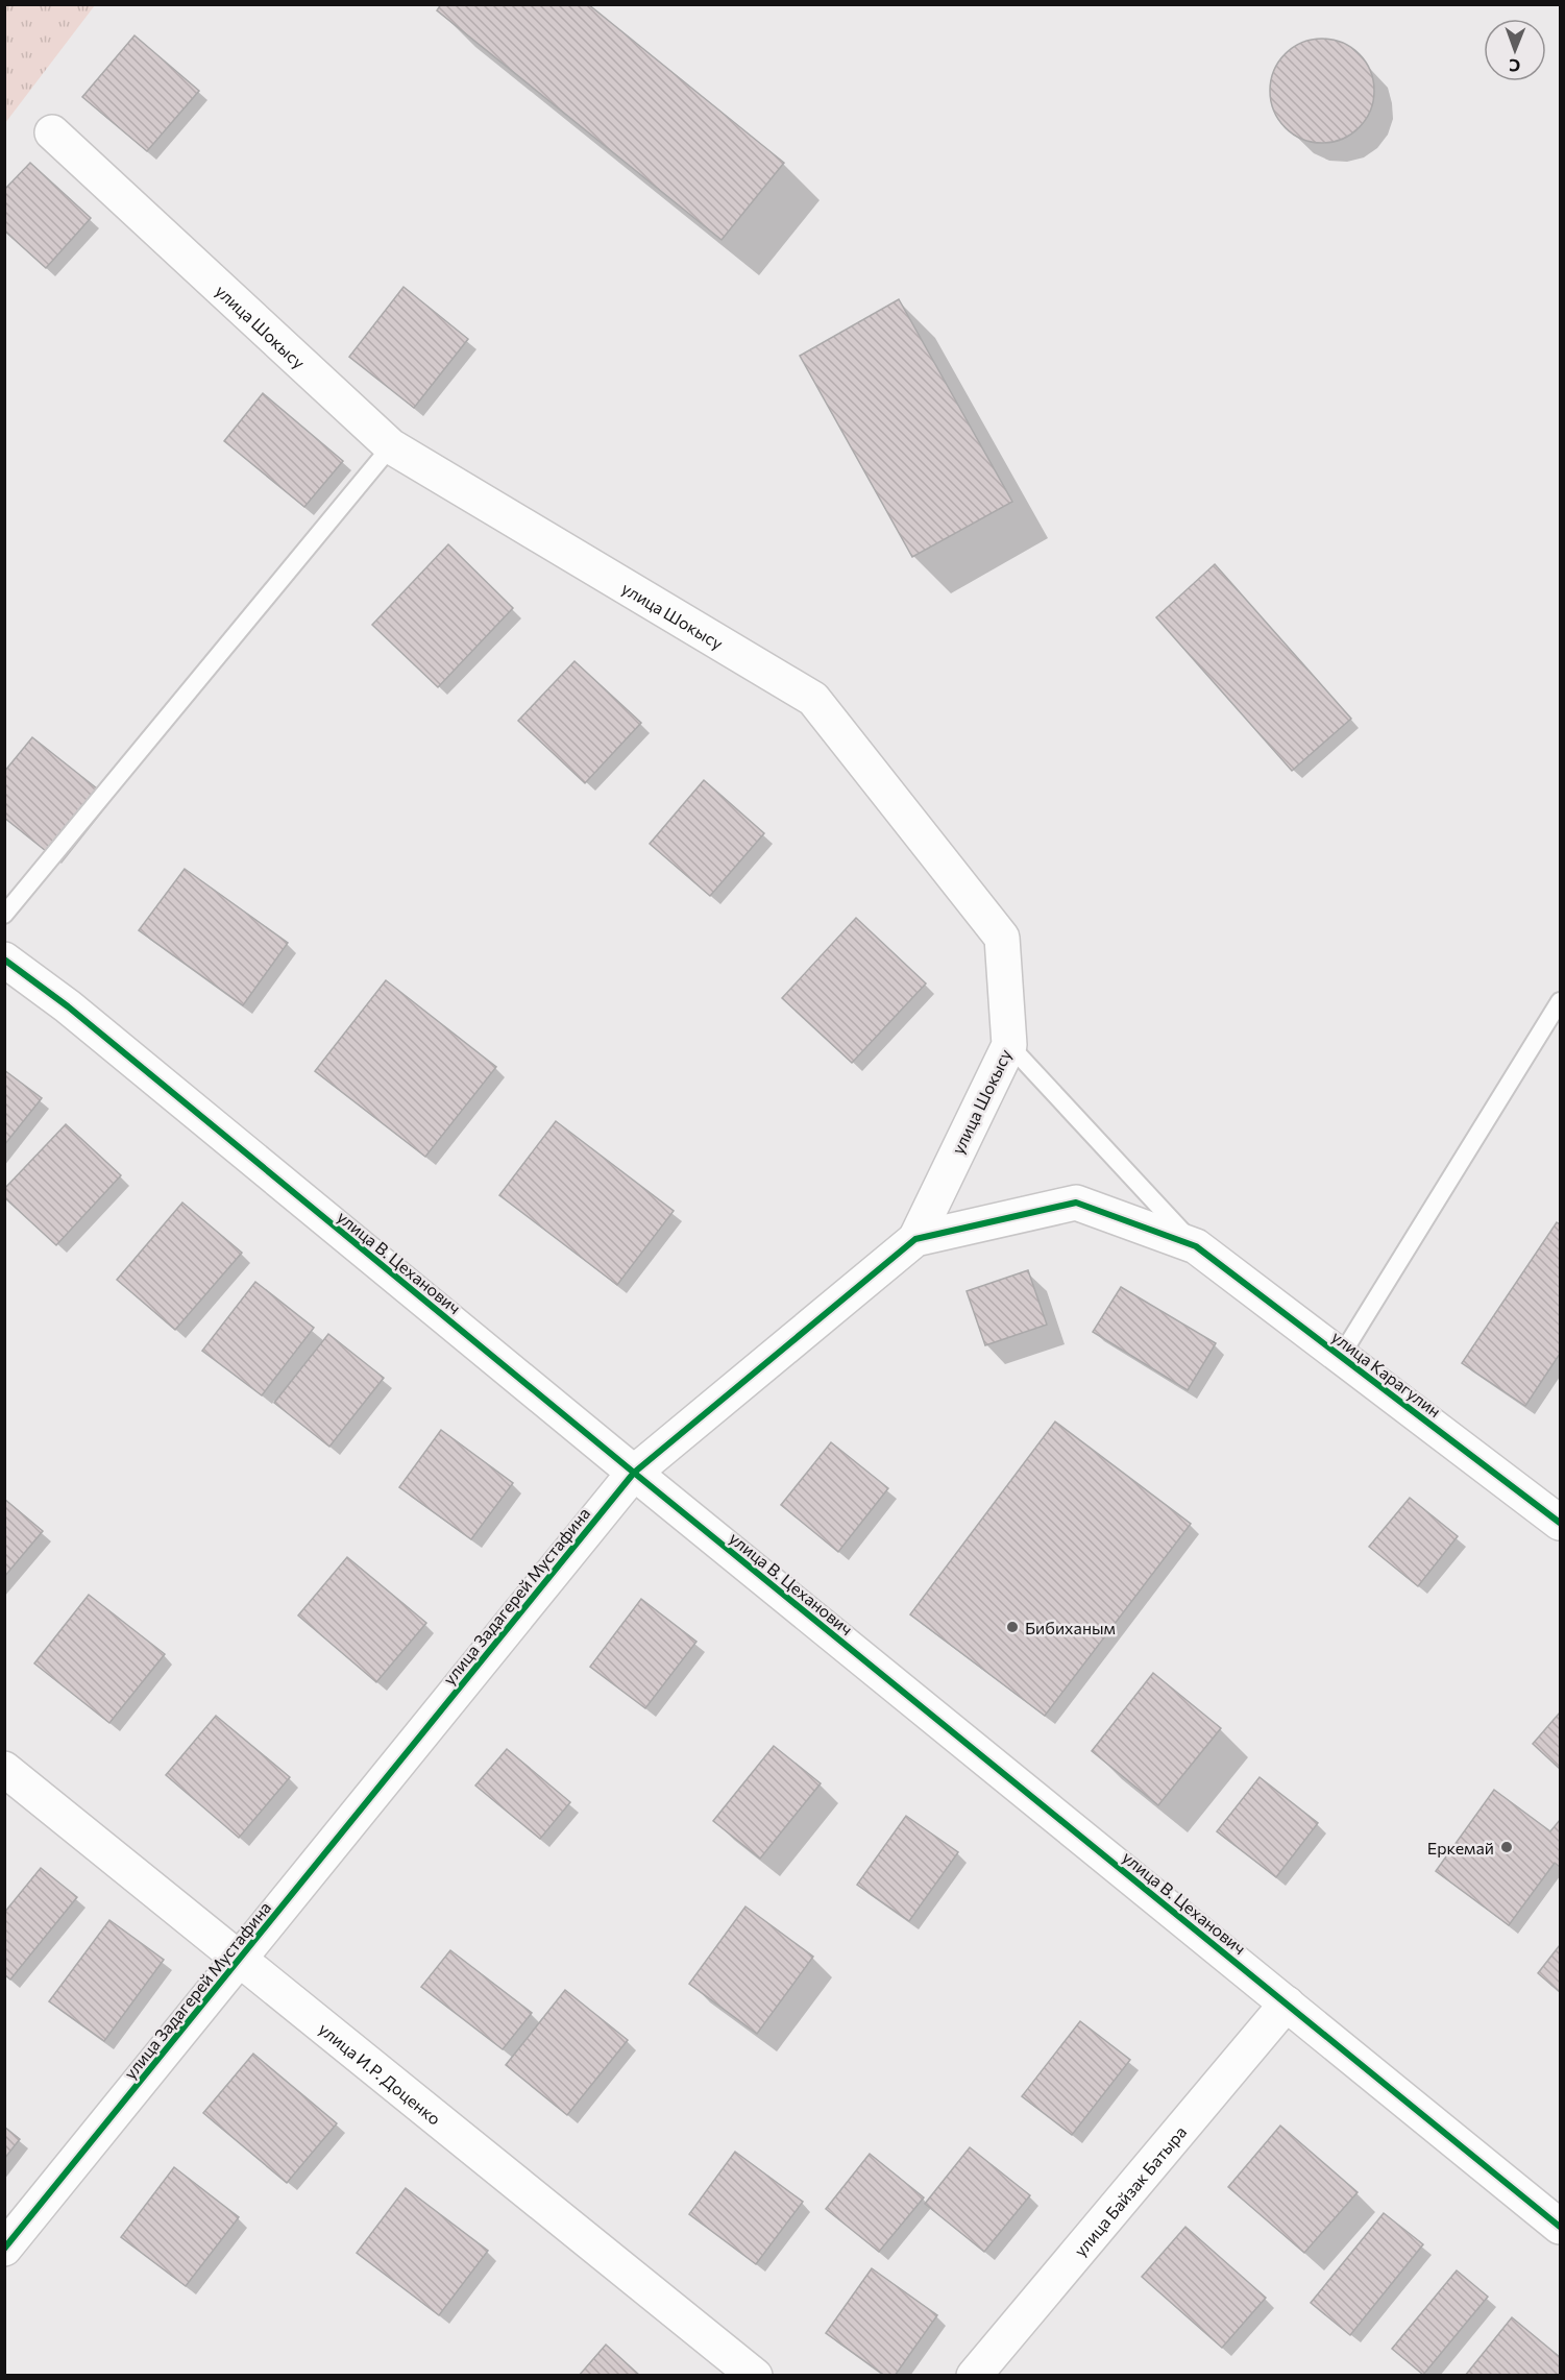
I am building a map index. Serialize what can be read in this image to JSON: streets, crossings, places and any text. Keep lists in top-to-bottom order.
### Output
{
  "streets": {
    "street": [
      "улица Шокысу",
      "улица В. Цеханович",
      "улица Карагулин",
      "улица Задагерей Мустафина",
      "улица И.Р. Доценко",
      "улица Байзак Батыра"
    ]
  },
  "crossings": [
    ["улица Шокысу", "улица Задагерей Мустафина"],
    ["улица В. Цеханович", "улица Задагерей Мустафина"],
    ["улица В. Цеханович", "улица Байзак Батыра"],
    ["улица Карагулин", "улица Задагерей Мустафина"],
    ["улица Задагерей Мустафина", "улица И.Р. Доценко"]
  ],
  "places": ["Бибиханым", "Еркемай"],
  "north": "bottom"
}
